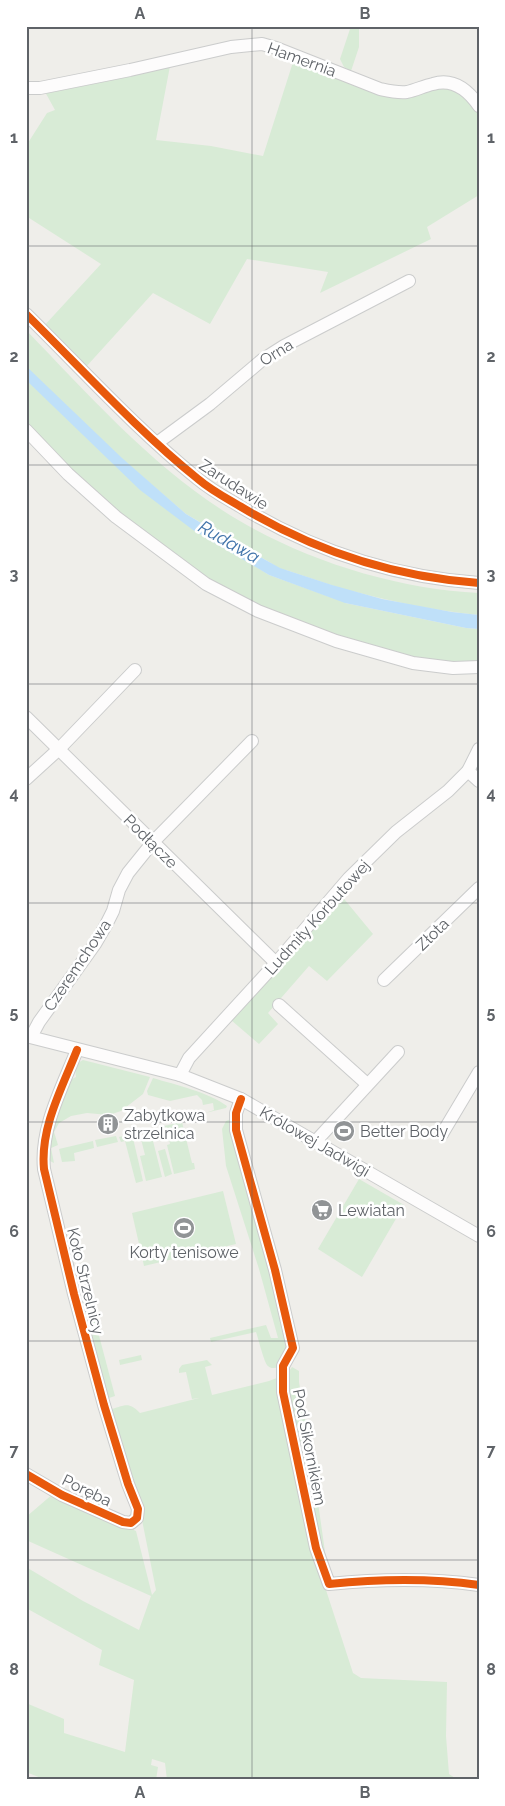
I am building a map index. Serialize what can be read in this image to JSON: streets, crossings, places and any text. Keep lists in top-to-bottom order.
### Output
{
  "streets": {
    "street": [
      "Hamernia",
      "Orna",
      "Zarudawie",
      "Podłącze",
      "Ludmiły Korbutowej",
      "Złota",
      "Czeremchowa",
      "Królowej Jadwigi",
      "Koło Strzelnicy",
      "Pod Sikornikiem",
      "Poręba"
    ]
  },
  "crossings": [
    ["Orna", "Zarudawie"],
    ["Podłącze", "Ludmiły Korbutowej"],
    ["Podłącze", "Czeremchowa"],
    ["Ludmiły Korbutowej", "Królowej Jadwigi"],
    ["Czeremchowa", "Królowej Jadwigi"],
    ["Królowej Jadwigi", "Koło Strzelnicy"],
    ["Królowej Jadwigi", "Pod Sikornikiem"],
    ["Koło Strzelnicy", "Poręba"]
  ],
  "water": ["Rudawa"],
  "places": {
    "building": ["Zabytkowa strzelnica"],
    "sports": ["Better Body", "Korty tenisowe"],
    "supermarket": ["Lewiatan"]
  },
  "grid": {
    "columns": ["A", "B"],
    "rows": [
      "1",
      "2",
      "3",
      "4",
      "5",
      "6",
      "7",
      "8"
    ]
  }
}
